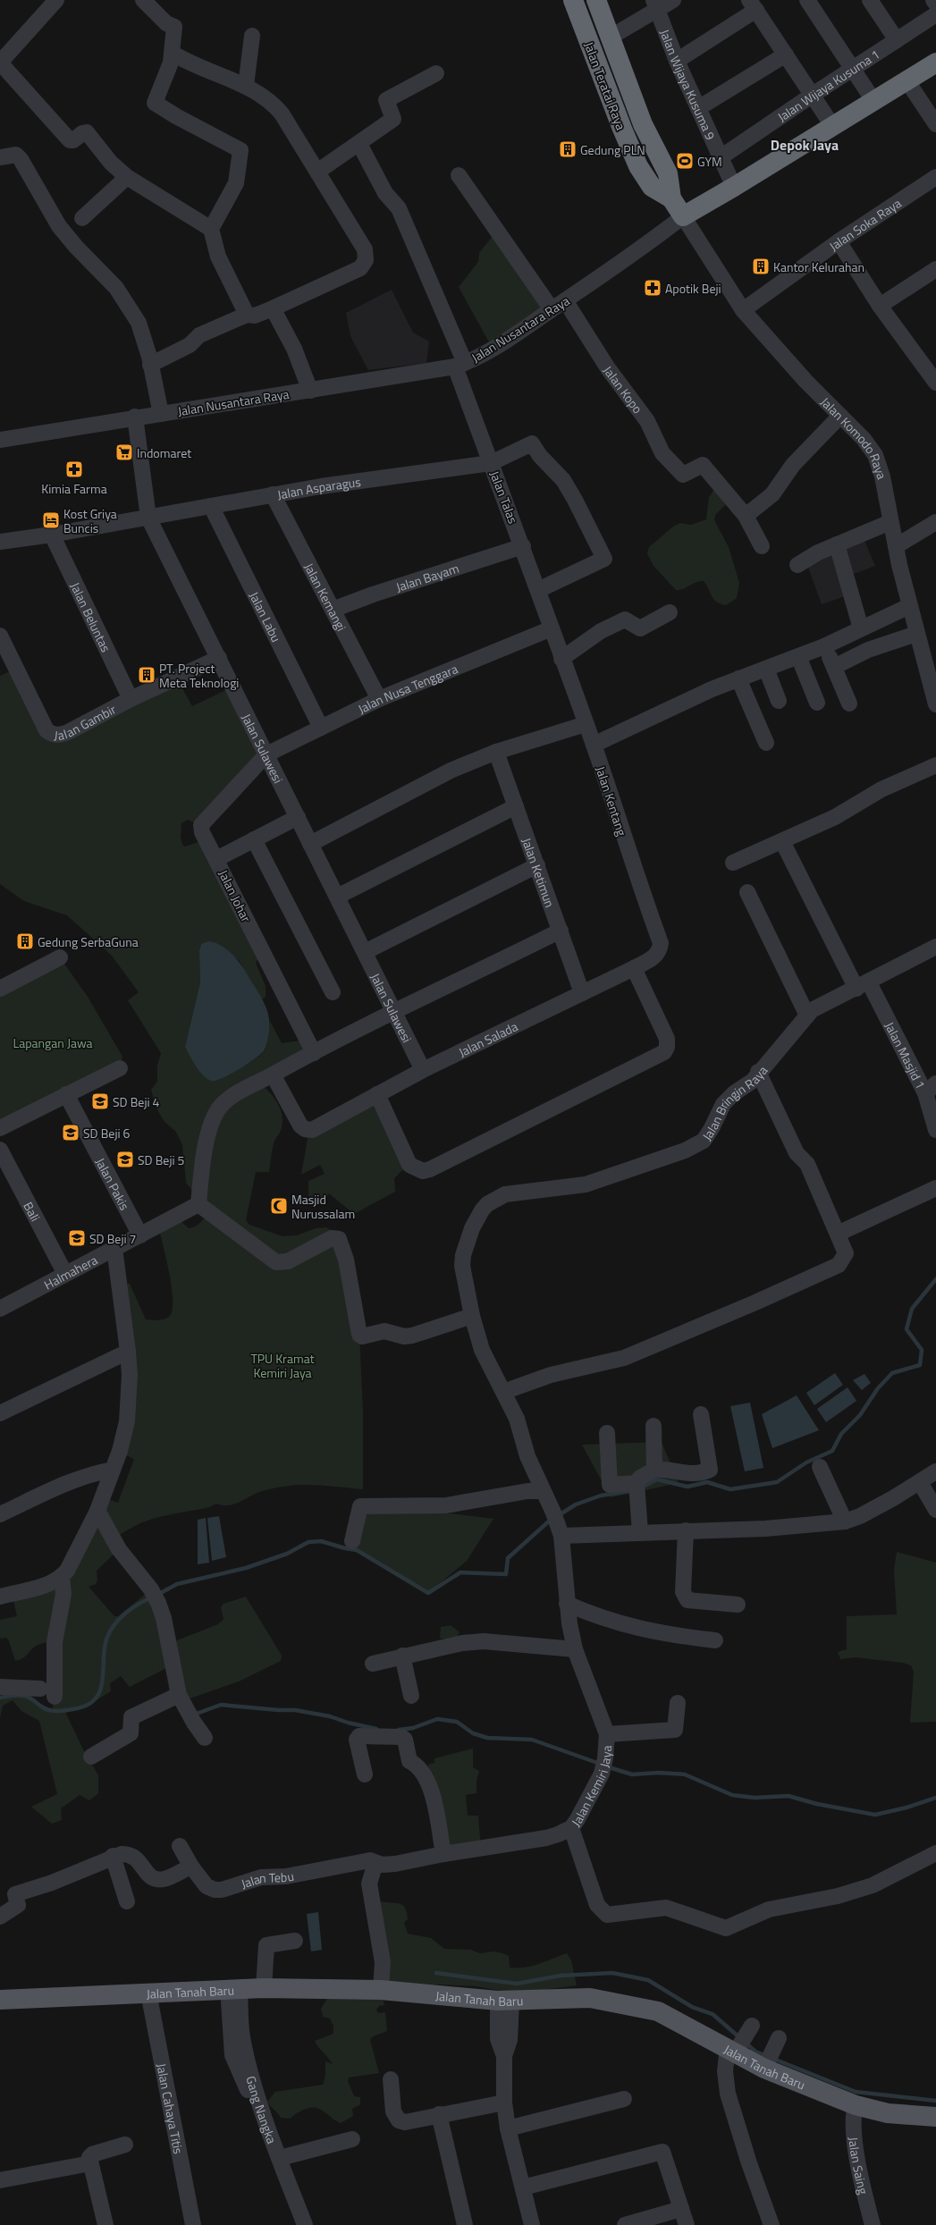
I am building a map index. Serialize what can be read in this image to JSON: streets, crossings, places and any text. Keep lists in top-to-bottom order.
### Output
{
  "streets": {
    "highway": ["Jalan Teratai Raya", "Jalan Nusantara Raya"],
    "main road": ["Jalan Tanah Baru"],
    "street": [
      "Jalan Wijaya Kusuma 9",
      "Jalan Wijaya Kusuma 1",
      "Jalan Soka Raya",
      "Jalan Kopo",
      "Jalan Komodo Raya",
      "Jalan Asparagus",
      "Jalan Talas",
      "Jalan Bayam",
      "Jalan Kemangi",
      "Jalan Beluntas",
      "Jalan Labu",
      "Jalan Nusa Tenggara",
      "Jalan Gambir",
      "Jalan Sulawesi",
      "Jalan Kentang",
      "Jalan Ketimun",
      "Jalan Johar",
      "Jalan Salada",
      "Jalan Masjid 1",
      "Jalan Bringin Raya",
      "Jalan Pakis",
      "Bali",
      "Halmahera",
      "Jalan Kemiri Jaya",
      "Jalan Tebu",
      "Jalan Cahaya Titis",
      "Gang Nangka",
      "Jalan Saing"
    ]
  },
  "crossings": [
    ["Jalan Wijaya Kusuma 9", "Jalan Wijaya Kusuma 1"],
    ["Jalan Wijaya Kusuma 9", "Jalan Nusantara Raya"],
    ["Jalan Teratai Raya", "Jalan Nusantara Raya"],
    ["Jalan Teratai Raya", "Jalan Komodo Raya"],
    ["Jalan Soka Raya", "Jalan Komodo Raya"],
    ["Jalan Nusantara Raya", "Jalan Kopo"],
    ["Jalan Nusantara Raya", "Jalan Komodo Raya"],
    ["Jalan Nusantara Raya", "Jalan Talas"],
    ["Jalan Nusantara Raya", "Jalan Sulawesi"],
    ["Jalan Asparagus", "Jalan Talas"],
    ["Jalan Asparagus", "Jalan Kemangi"],
    ["Jalan Asparagus", "Jalan Beluntas"],
    ["Jalan Asparagus", "Jalan Labu"],
    ["Jalan Asparagus", "Jalan Sulawesi"],
    ["Jalan Talas", "Jalan Bayam"],
    ["Jalan Talas", "Jalan Nusa Tenggara"],
    ["Jalan Talas", "Jalan Kentang"],
    ["Jalan Bayam", "Jalan Kemangi"],
    ["Jalan Kemangi", "Jalan Nusa Tenggara"],
    ["Jalan Beluntas", "Jalan Gambir"],
    ["Jalan Labu", "Jalan Nusa Tenggara"],
    ["Jalan Nusa Tenggara", "Jalan Sulawesi"],
    ["Jalan Nusa Tenggara", "Jalan Kentang"],
    ["Jalan Nusa Tenggara", "Jalan Johar"],
    ["Jalan Gambir", "Jalan Sulawesi"],
    ["Jalan Sulawesi", "Jalan Johar"],
    ["Jalan Sulawesi", "Jalan Salada"],
    ["Jalan Kentang", "Jalan Salada"],
    ["Jalan Ketimun", "Jalan Salada"],
    ["Jalan Masjid 1", "Jalan Bringin Raya"],
    ["Jalan Bringin Raya", "Jalan Kemiri Jaya"],
    ["Jalan Pakis", "Halmahera"],
    ["Bali", "Halmahera"],
    ["Jalan Kemiri Jaya", "Jalan Tebu"],
    ["Jalan Tanah Baru", "Jalan Cahaya Titis"],
    ["Jalan Tanah Baru", "Gang Nangka"],
    ["Jalan Tanah Baru", "Jalan Saing"]
  ],
  "districts": ["Depok Jaya"],
  "parks": ["Lapangan Jawa", "TPU Kramat Kemiri Jaya"],
  "places": {
    "building": [
      "Gedung PLN",
      "Kantor Kelurahan",
      "PT. Project Meta Teknologi",
      "Gedung SerbaGuna"
    ],
    "sports": ["GYM"],
    "pharmacy": ["Apotik Beji", "Kimia Farma"],
    "supermarket": ["Indomaret"],
    "hotel": ["Kost Griya Buncis"],
    "school or university": [
      "SD Beji 4",
      "SD Beji 6",
      "SD Beji 5",
      "SD Beji 7"
    ],
    "mosque": ["Masjid Nurussalam"]
  }
}
